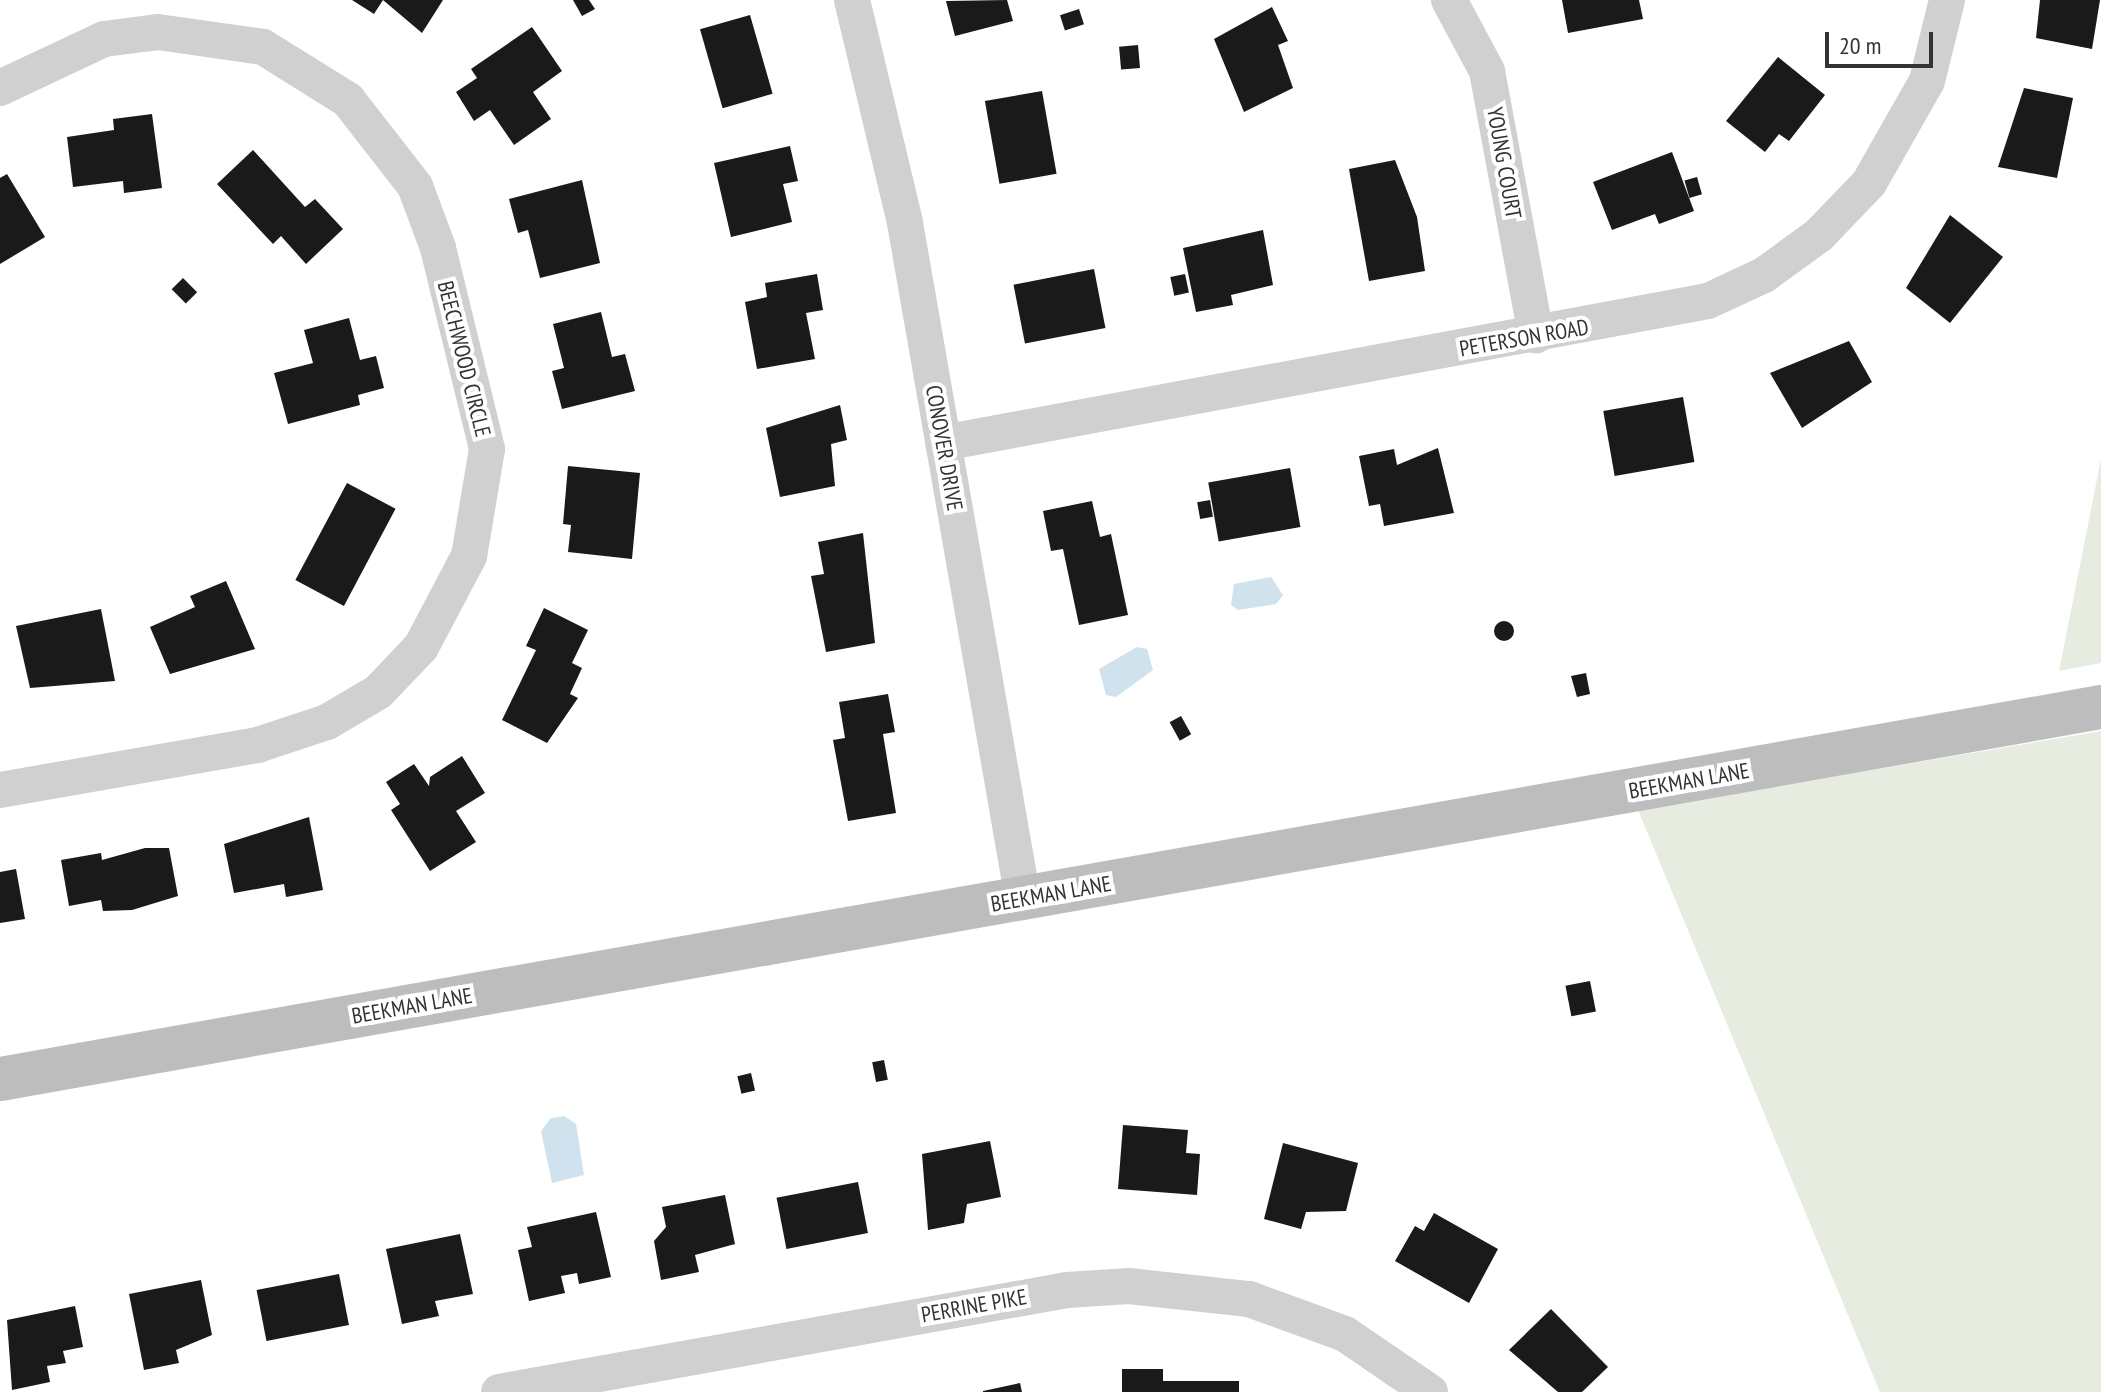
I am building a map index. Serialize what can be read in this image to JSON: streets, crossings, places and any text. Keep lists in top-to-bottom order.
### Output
{
  "streets": {
    "street": [
      "YOUNG COURT",
      "PETERSON ROAD",
      "BEECHWOOD CIRCLE",
      "CONOVER DRIVE",
      "BEEKMAN LANE",
      "PERRINE PIKE"
    ]
  },
  "crossings": [
    ["YOUNG COURT", "PETERSON ROAD"],
    ["PETERSON ROAD", "CONOVER DRIVE"],
    ["CONOVER DRIVE", "BEEKMAN LANE"]
  ],
  "scale_bar": "20 m"
}
